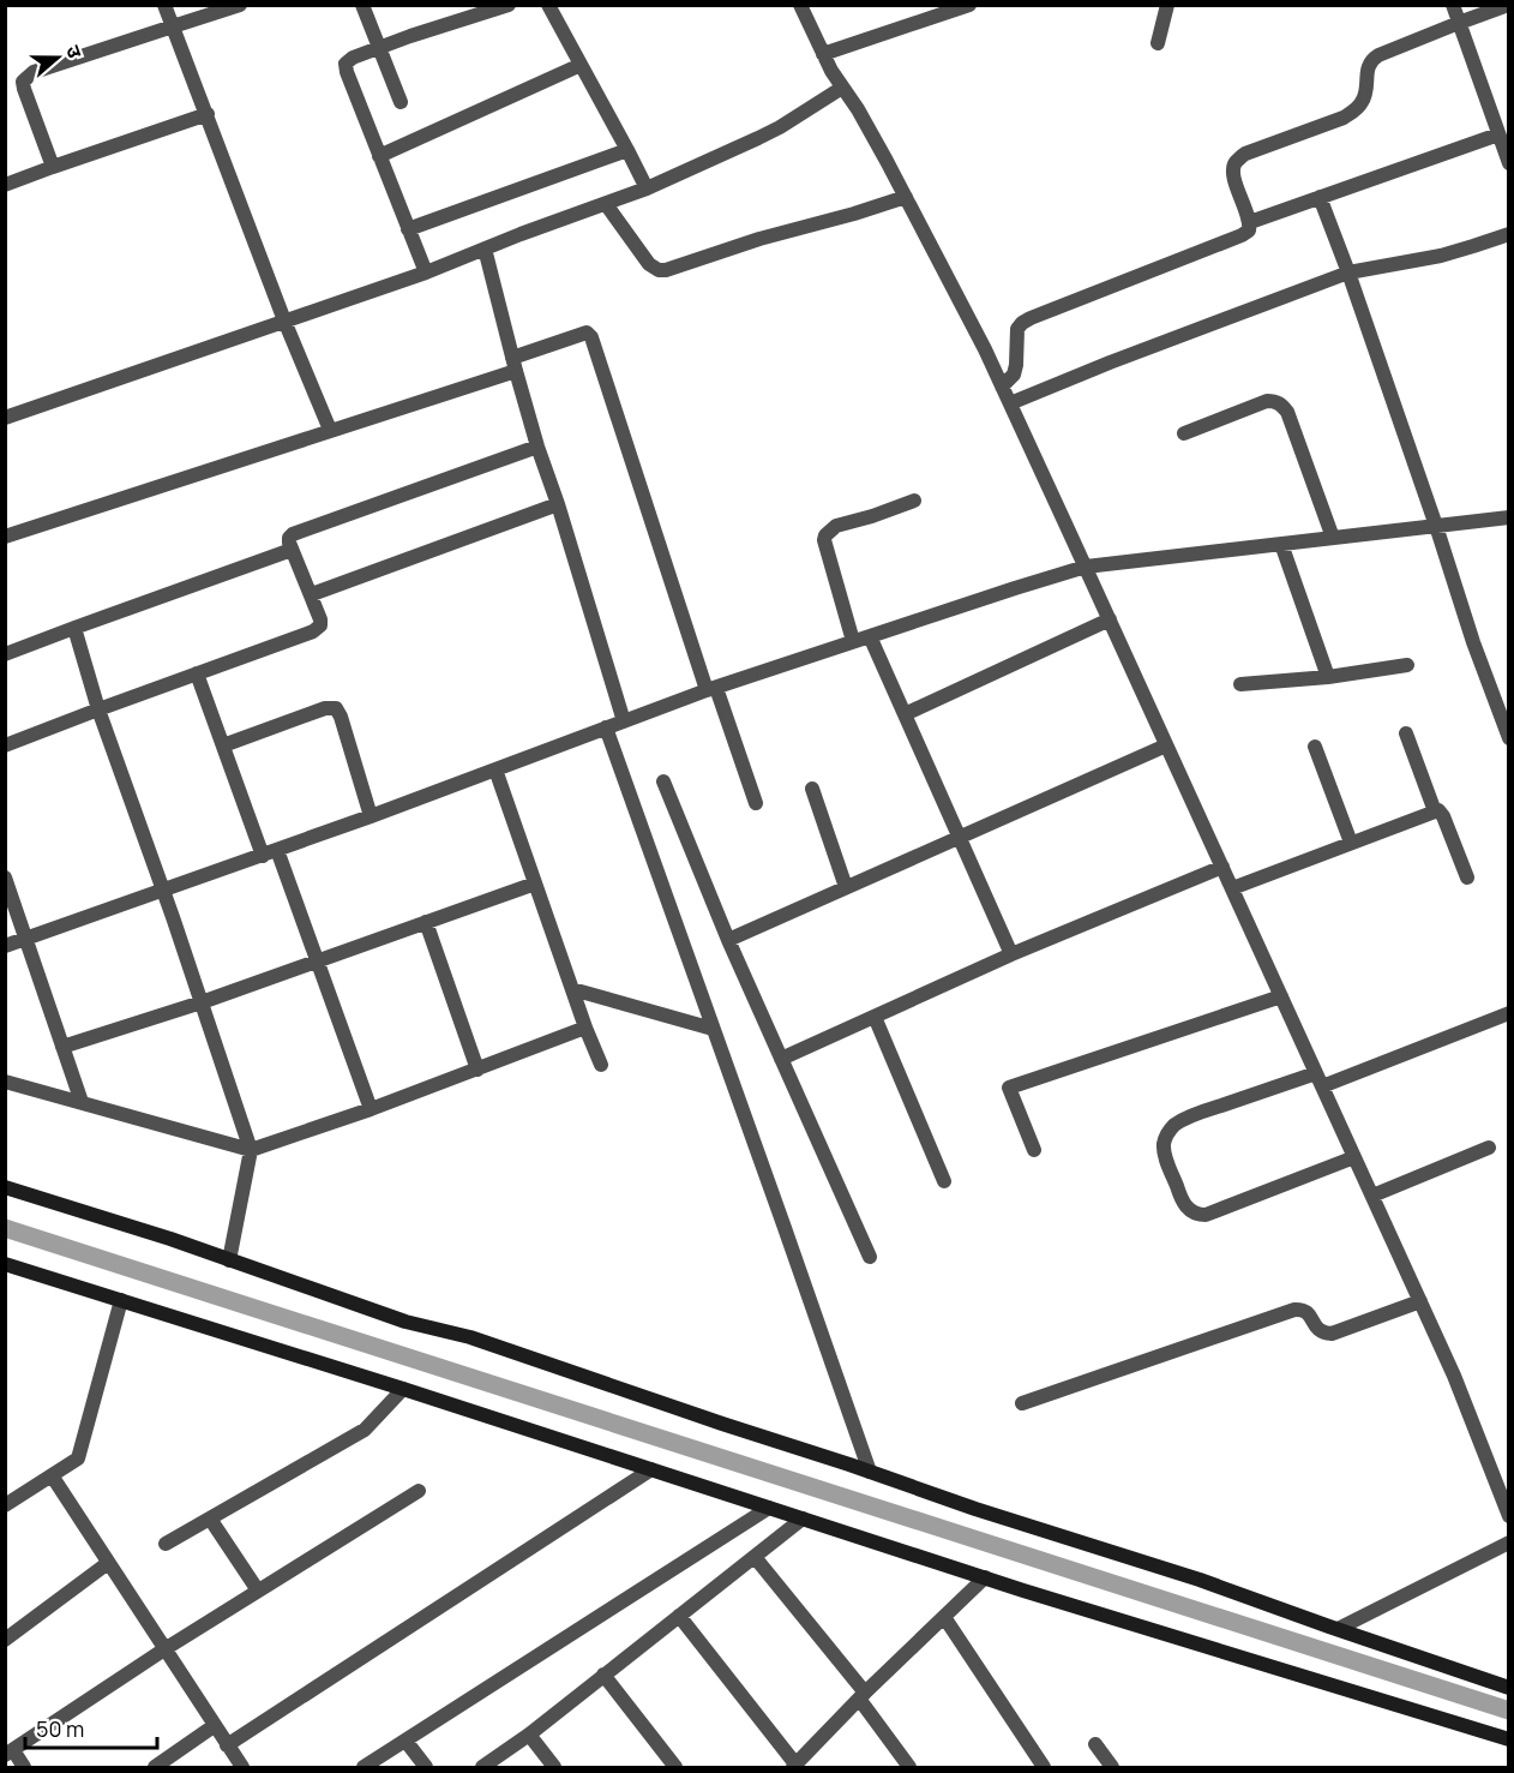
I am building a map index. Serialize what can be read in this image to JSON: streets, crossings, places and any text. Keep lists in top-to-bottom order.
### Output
{
  "scale_bar": "50 m",
  "north": "right"
}
